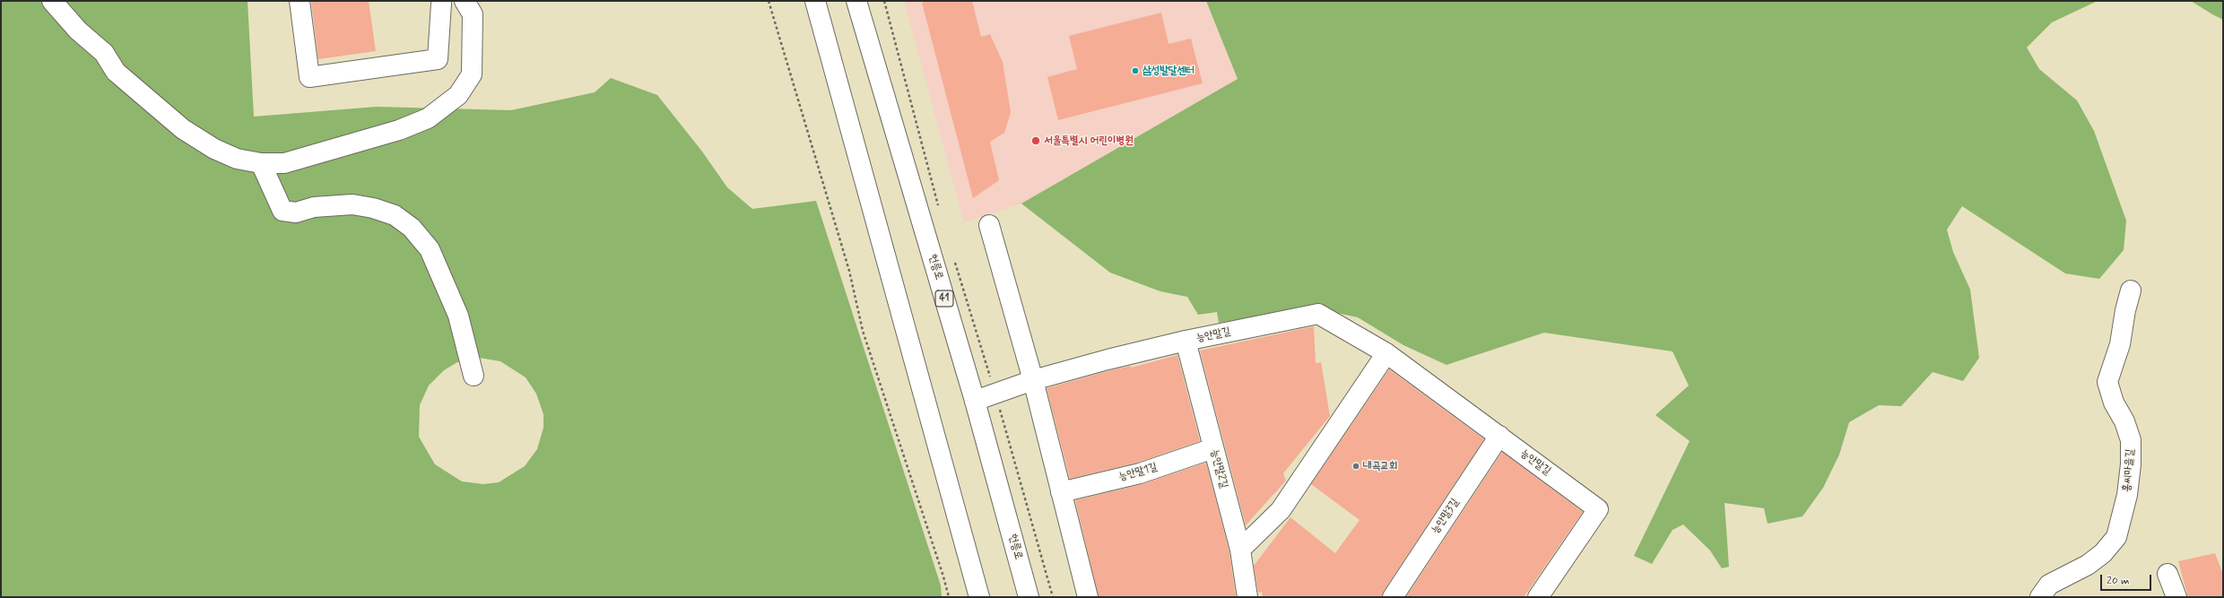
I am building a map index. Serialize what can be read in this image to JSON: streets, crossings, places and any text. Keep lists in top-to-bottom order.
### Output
{
  "streets": {
    "street": [
      "헌릉로",
      "41",
      "능안말길",
      "능안말2길",
      "홍씨마을길",
      "능안말1길",
      "능안말3길"
    ]
  },
  "crossings": [
    ["헌릉로", "능안말길"],
    ["능안말길", "능안말2길"],
    ["능안말길", "능안말3길"],
    ["능안말2길", "능안말1길"]
  ],
  "places": ["삼성발달센터", "서울특별시 어린이병원", "내곡교회"],
  "scale_bar": "20 m"
}
